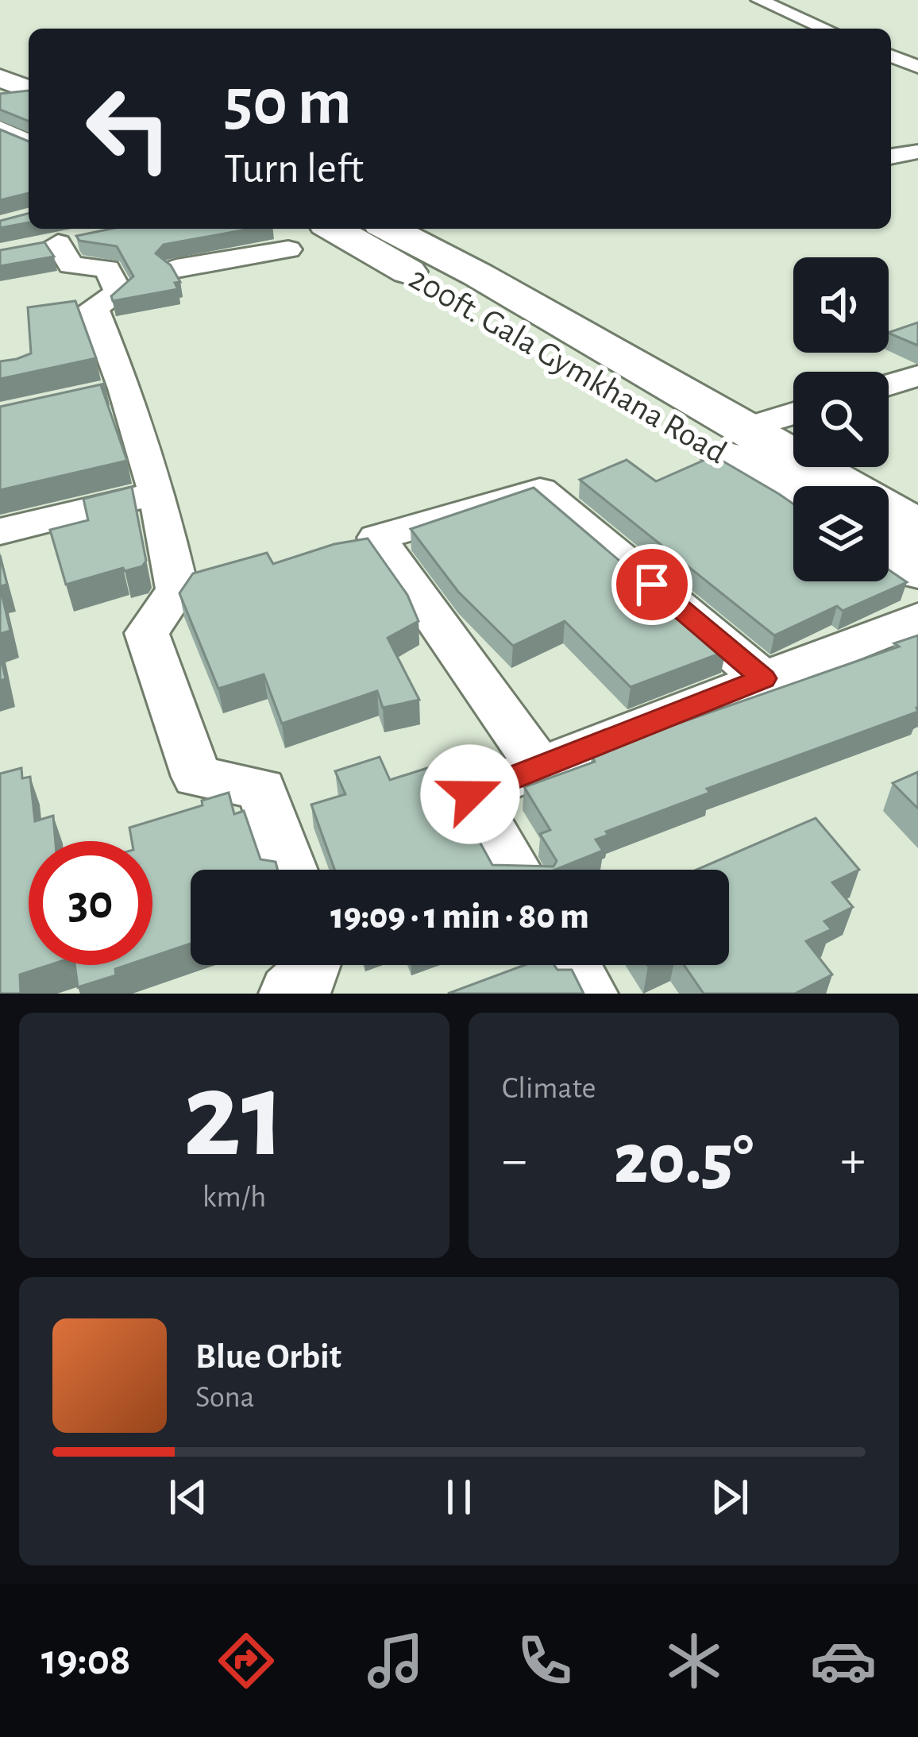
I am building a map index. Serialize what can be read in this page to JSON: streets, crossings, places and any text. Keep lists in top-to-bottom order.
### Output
{
  "streets": {
    "street": ["200ft. Gala Gymkhana Road"]
  },
  "page": {
    "turn": ["50 m", "Turn left"],
    "limit": "30",
    "trip": "19:09 · 1 min · 80 m",
    "tile": [
      ["21", "km/h"],
      "Climate"
    ],
    "heat": ["−", "20.5°", "+"],
    "song": ["Blue Orbit", "Sona"],
    "tabs": "19:08"
  }
}
